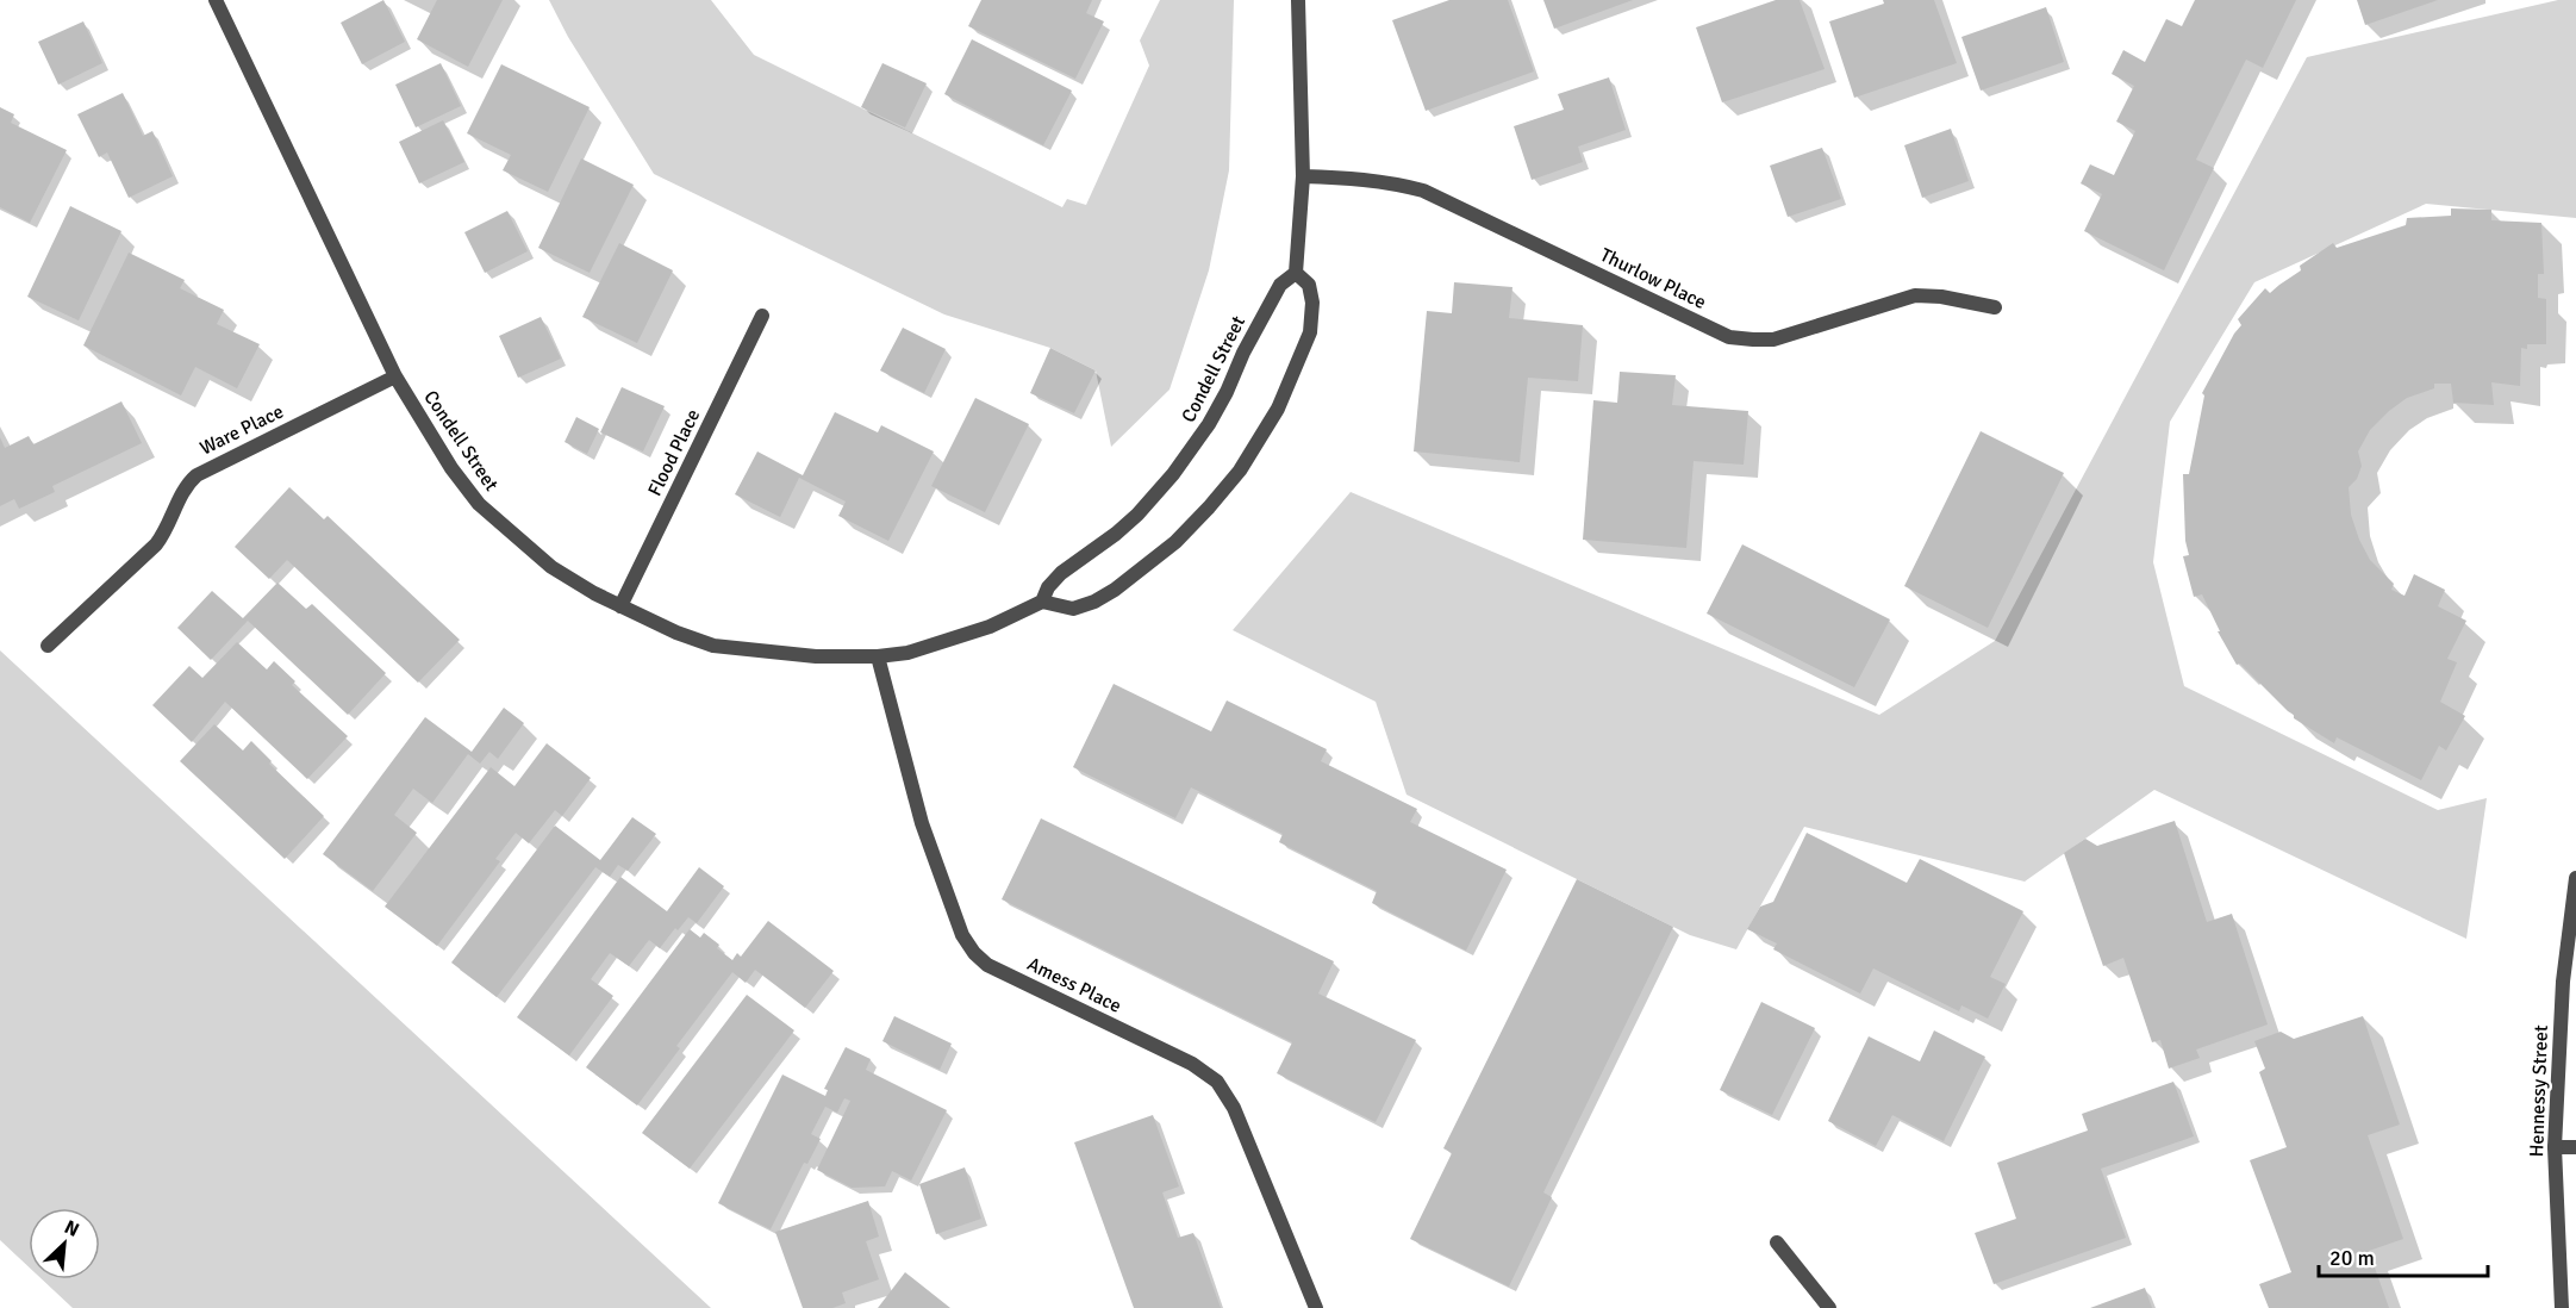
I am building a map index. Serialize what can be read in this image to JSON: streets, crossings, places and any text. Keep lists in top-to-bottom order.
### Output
{
  "streets": {
    "street": [
      "Thurlow Place",
      "Condell Street",
      "Ware Place",
      "Flood Place",
      "Amess Place",
      "Hennessy Street"
    ]
  },
  "crossings": [
    ["Condell Street", "Ware Place"],
    ["Condell Street", "Flood Place"],
    ["Condell Street", "Amess Place"]
  ],
  "scale_bar": "20 m",
  "north": "top right"
}
